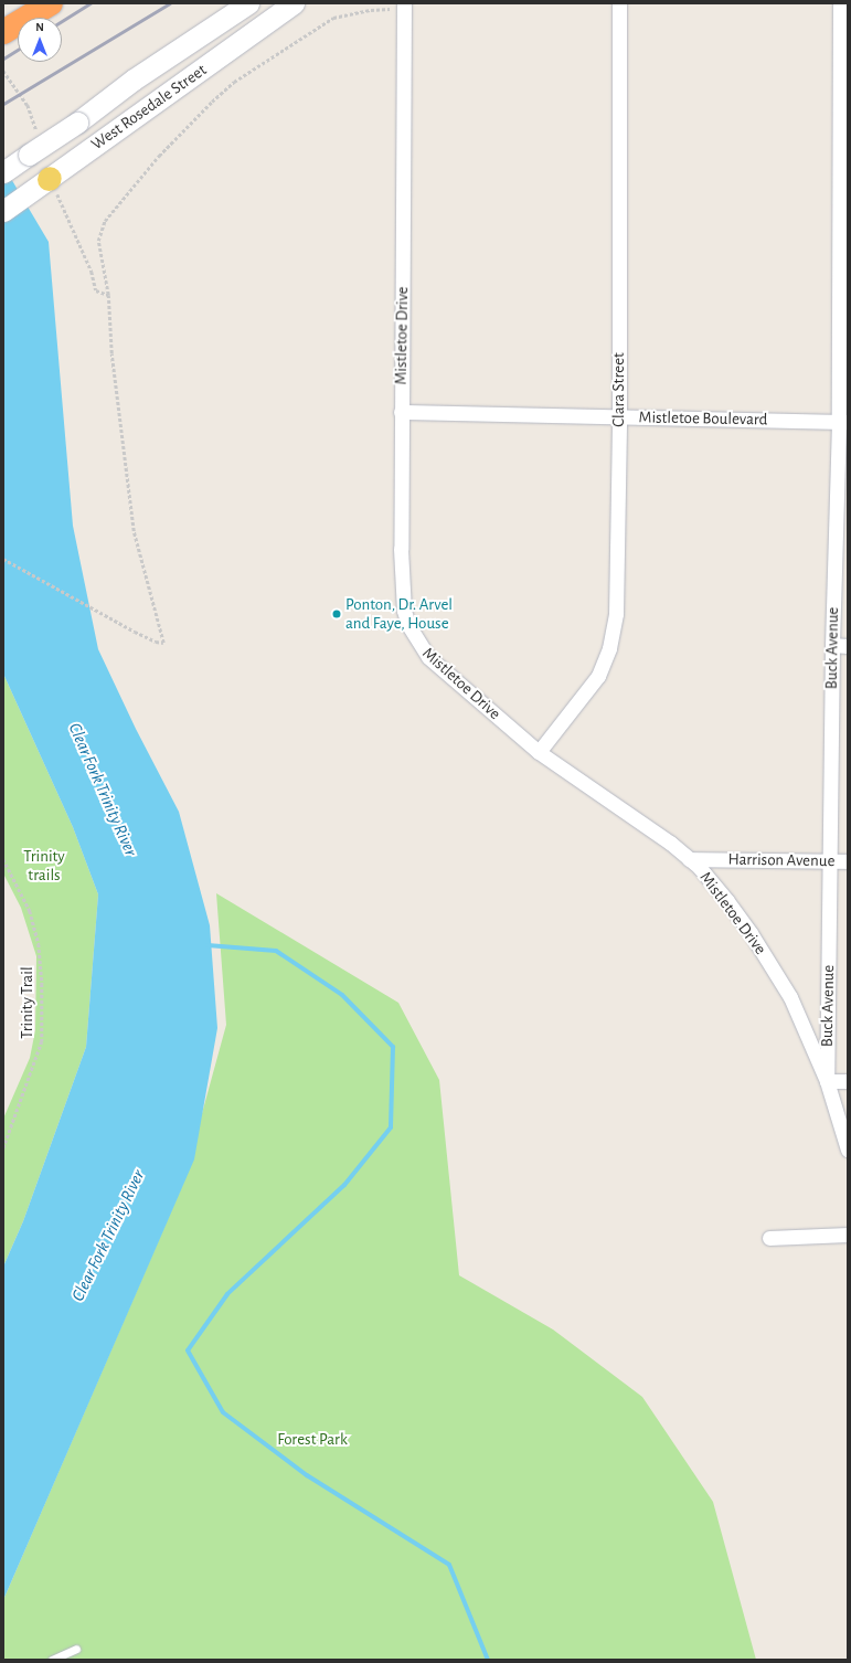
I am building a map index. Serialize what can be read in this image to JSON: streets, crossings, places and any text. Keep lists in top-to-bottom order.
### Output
{
  "streets": {
    "main road": ["West Rosedale Street"],
    "street": [
      "Mistletoe Drive",
      "Clara Street",
      "Mistletoe Boulevard",
      "Buck Avenue",
      "Harrison Avenue"
    ],
    "path": ["Trinity Trail"]
  },
  "crossings": [
    ["Mistletoe Drive", "Clara Street"],
    ["Mistletoe Drive", "Mistletoe Boulevard"],
    ["Mistletoe Drive", "Buck Avenue"],
    ["Mistletoe Drive", "Harrison Avenue"],
    ["Clara Street", "Mistletoe Boulevard"],
    ["Mistletoe Boulevard", "Buck Avenue"],
    ["Buck Avenue", "Harrison Avenue"]
  ],
  "water": ["Clear Fork Trinity River"],
  "parks": ["Trinity trails", "Forest Park"],
  "places": ["Ponton, Dr. Arvel and Faye, House"],
  "north": "top"
}
